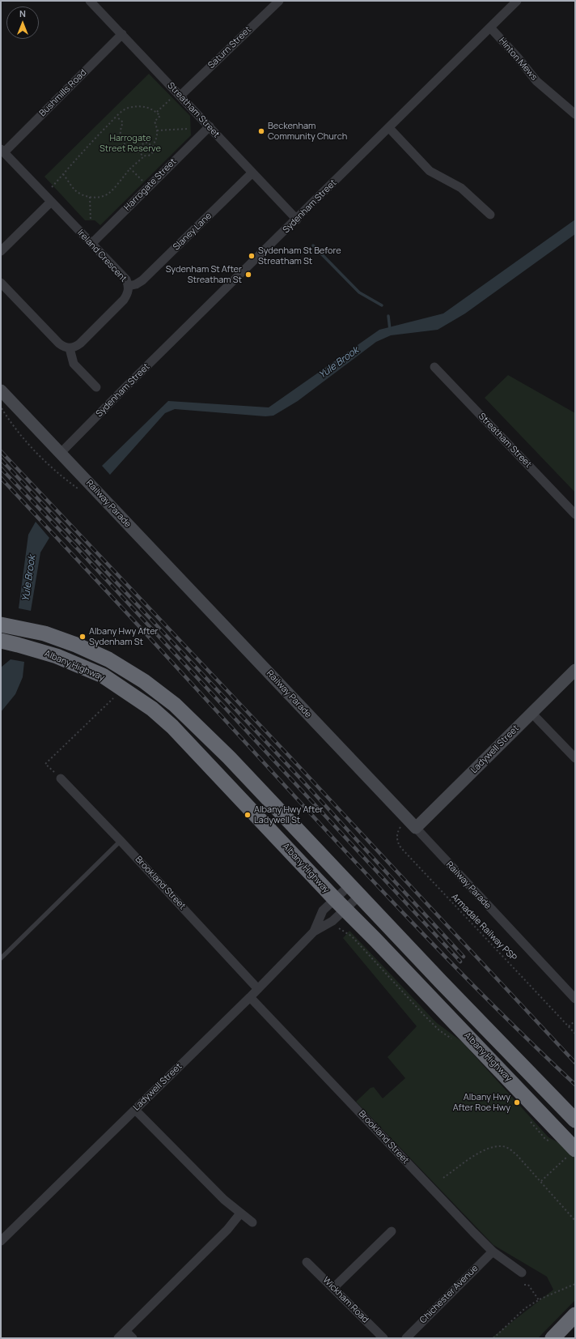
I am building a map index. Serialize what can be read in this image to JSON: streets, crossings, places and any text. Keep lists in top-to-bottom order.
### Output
{
  "streets": {
    "highway": ["Albany Highway"],
    "street": [
      "Saturn Street",
      "Hinton Mews",
      "Bushmills Road",
      "Streatham Street",
      "Harrogate Street",
      "Sydenham Street",
      "Slaney Lane",
      "Ireland Crescent",
      "Railway Parade",
      "Ladywell Street",
      "Brookland Street",
      "Chichester Avenue",
      "Wickham Road"
    ],
    "path": ["Armadale Railway PSP"]
  },
  "crossings": [
    ["Saturn Street", "Streatham Street"],
    ["Hinton Mews", "Sydenham Street"],
    ["Bushmills Road", "Streatham Street"],
    ["Bushmills Road", "Ireland Crescent"],
    ["Streatham Street", "Harrogate Street"],
    ["Streatham Street", "Sydenham Street"],
    ["Streatham Street", "Slaney Lane"],
    ["Harrogate Street", "Ireland Crescent"],
    ["Sydenham Street", "Railway Parade"],
    ["Slaney Lane", "Ireland Crescent"],
    ["Railway Parade", "Ladywell Street"],
    ["Albany Highway", "Ladywell Street"],
    ["Ladywell Street", "Brookland Street"],
    ["Brookland Street", "Chichester Avenue"]
  ],
  "water": ["Yule Brook"],
  "parks": ["Harrogate Street Reserve"],
  "places": [
    "Beckenham Community Church",
    "Sydenham St Before Streatham St",
    "Sydenham St After Streatham St",
    "Albany Hwy After Sydenham St",
    "Albany Hwy After Ladywell St",
    "Albany Hwy After Roe Hwy"
  ],
  "north": "top"
}
